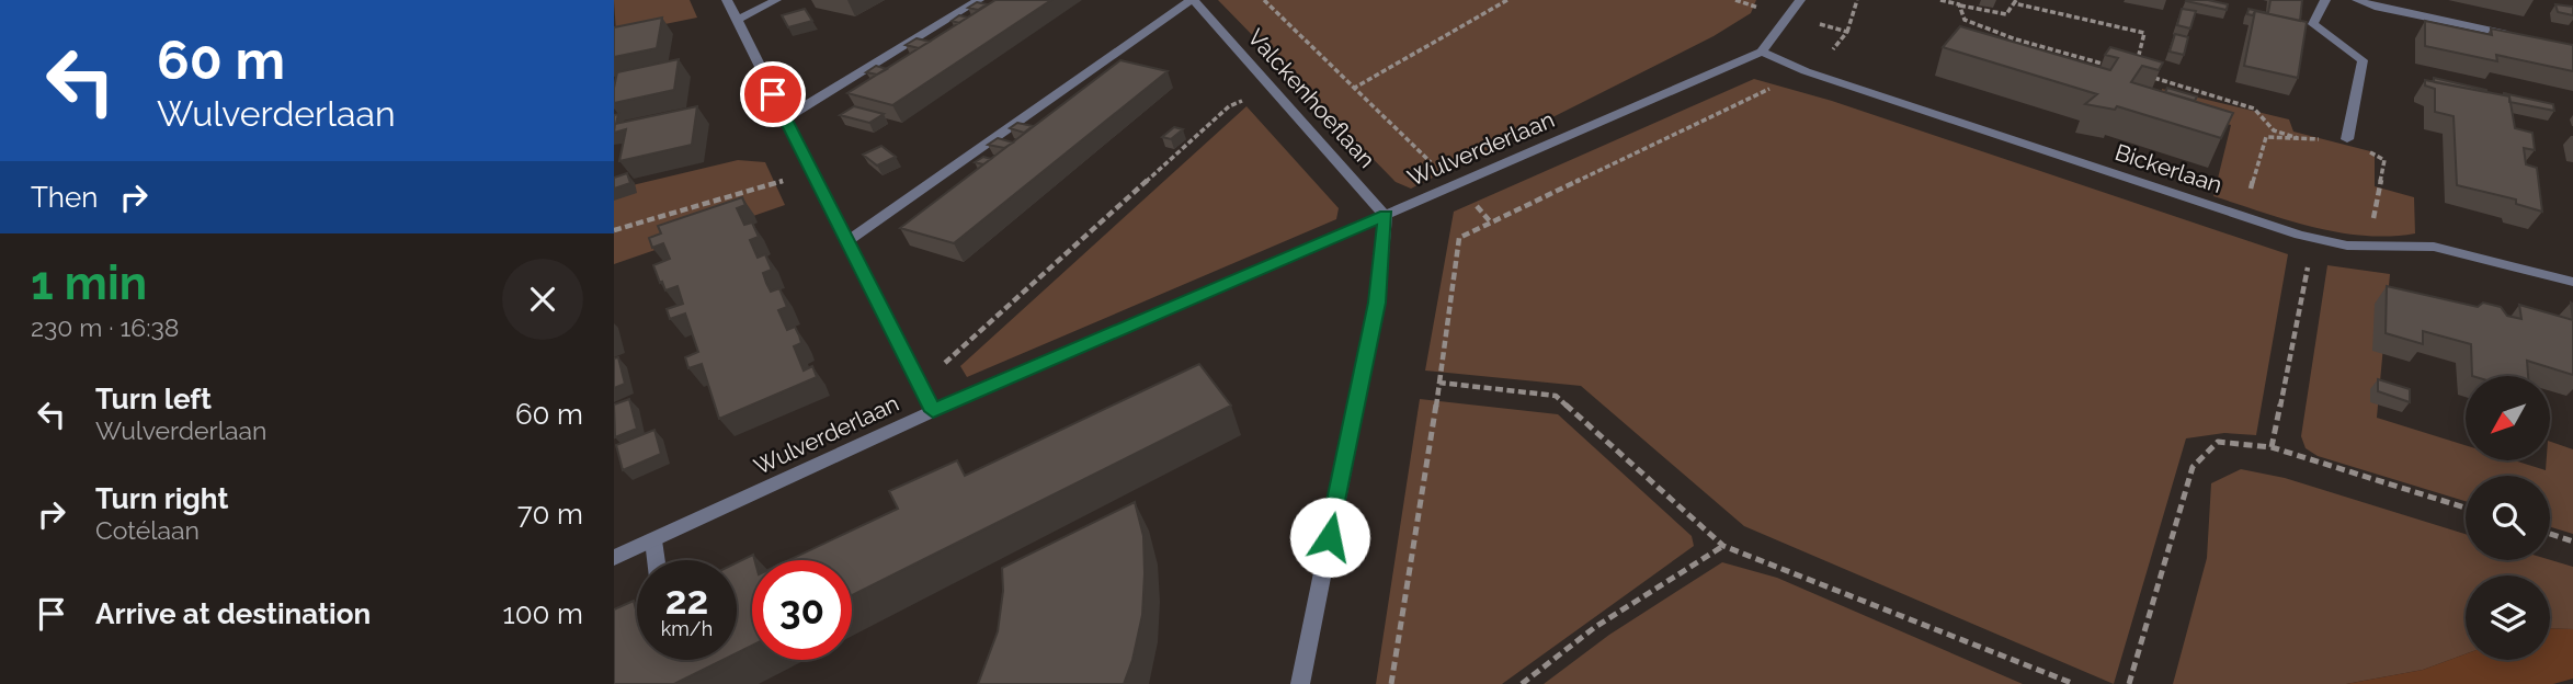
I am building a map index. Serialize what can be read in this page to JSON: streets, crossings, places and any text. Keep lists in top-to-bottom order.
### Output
{
  "streets": {
    "street": ["Valckenhoeflaan", "Wulverderlaan", "Bickerlaan"]
  },
  "crossings": [
    ["Valckenhoeflaan", "Wulverderlaan"],
    ["Wulverderlaan", "Bickerlaan"]
  ],
  "north": "bottom left",
  "page": {
    "turn": ["60 m", "Wulverderlaan"],
    "then": "Then",
    "heading": ["1 min", "230 m · 16:38"],
    "list": [
      {
        "name": "Turn left",
        "note": "Wulverderlaan",
        "value": "60 m"
      },
      {
        "name": "Turn right",
        "note": "Cotélaan",
        "value": "70 m"
      },
      {
        "name": "Arrive at destination",
        "value": "100 m"
      }
    ],
    "speed": "22 km/h",
    "limit": "30"
  }
}
